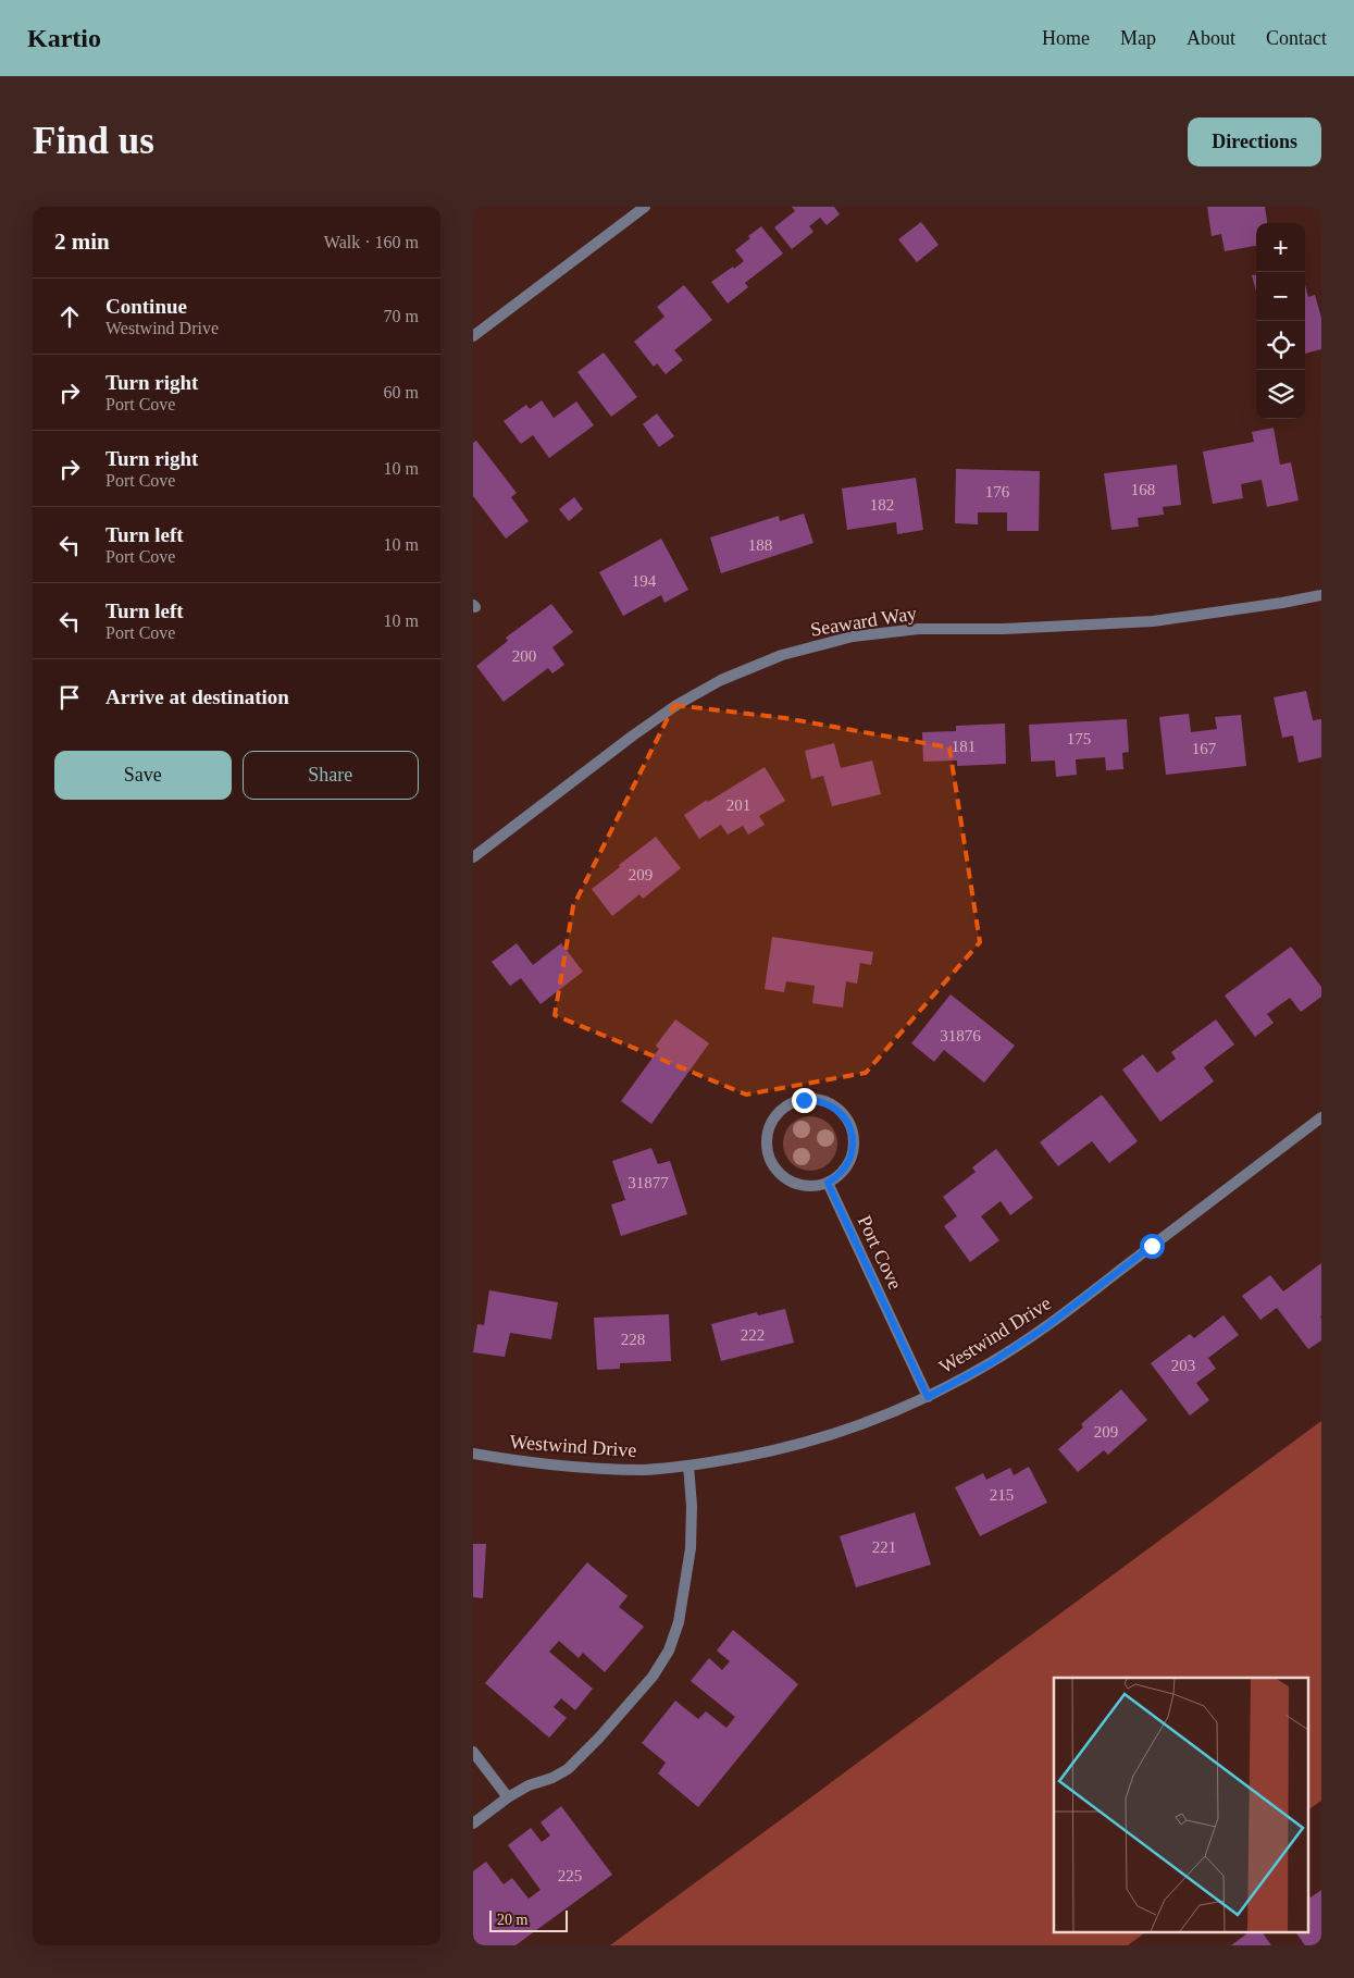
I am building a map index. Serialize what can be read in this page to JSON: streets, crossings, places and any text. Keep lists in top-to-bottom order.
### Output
{
  "streets": {
    "street": ["Seaward Way", "Port Cove", "Westwind Drive"]
  },
  "crossings": [
    ["Port Cove", "Westwind Drive"]
  ],
  "house_numbers": [
    "168",
    "176",
    "182",
    "188",
    "194",
    "200",
    "175",
    "181",
    "167",
    "201",
    "209",
    "31876",
    "31877",
    "222",
    "228",
    "203",
    "209",
    "215",
    "221",
    "225"
  ],
  "scale_bar": "20 m",
  "page": {
    "header": "Kartio",
    "nav": [
      "Home",
      "Map",
      "About",
      "Contact"
    ],
    "buttons": [
      "Directions",
      ["Save", "Share"]
    ],
    "title": "Find us",
    "heading": ["2 min", "Walk · 160 m"],
    "map_buttons": ["+", "−"],
    "list": [
      ["Continue", "Westwind Drive", "70 m"],
      ["Turn right", "Port Cove", "60 m"],
      ["Turn right", "Port Cove", "10 m"],
      ["Turn left", "Port Cove", "10 m"],
      ["Turn left", "Port Cove", "10 m"],
      "Arrive at destination"
    ],
    "scale": "20 m"
  }
}
